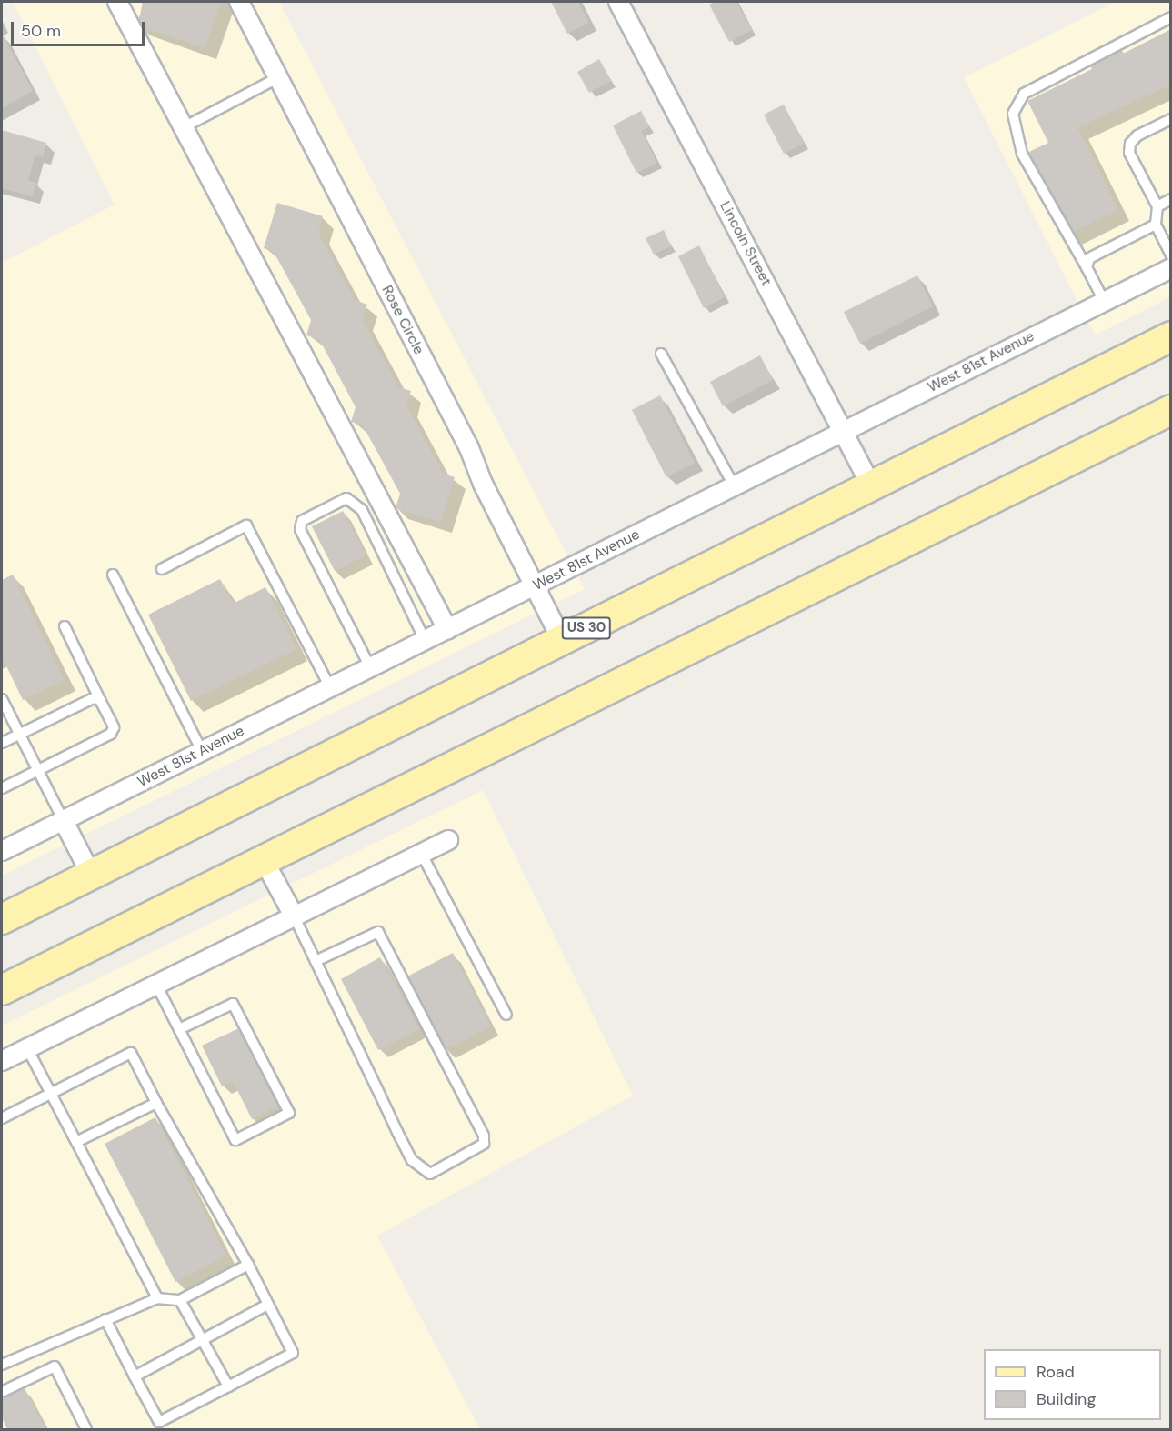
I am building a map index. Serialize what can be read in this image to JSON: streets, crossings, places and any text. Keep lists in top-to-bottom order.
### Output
{
  "streets": {
    "main road": ["US 30"],
    "street": ["Lincoln Street", "Rose Circle", "West 81st Avenue"]
  },
  "crossings": [
    ["Lincoln Street", "West 81st Avenue"],
    ["Lincoln Street", "US 30"],
    ["Rose Circle", "West 81st Avenue"],
    ["Rose Circle", "US 30"]
  ],
  "legend": ["Road", "Building"],
  "scale_bar": "50 m"
}
